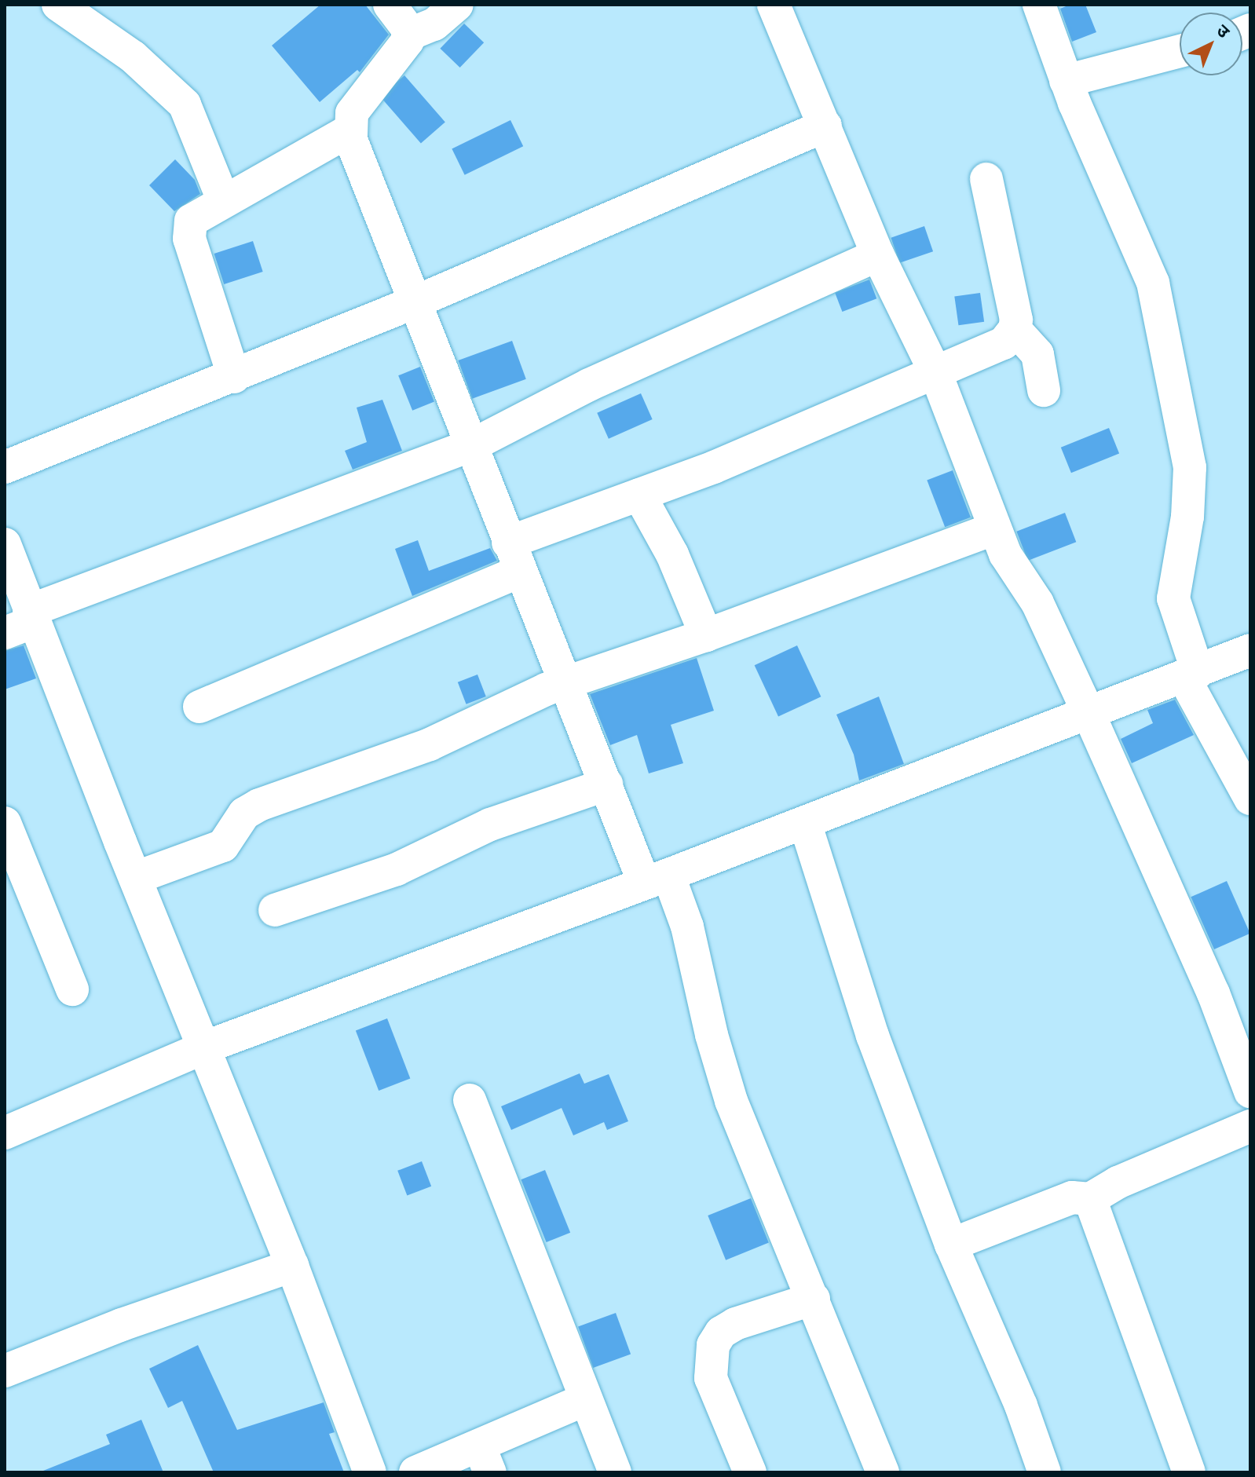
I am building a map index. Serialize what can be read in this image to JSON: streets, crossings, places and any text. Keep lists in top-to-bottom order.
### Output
{
  "north": "top right"
}
